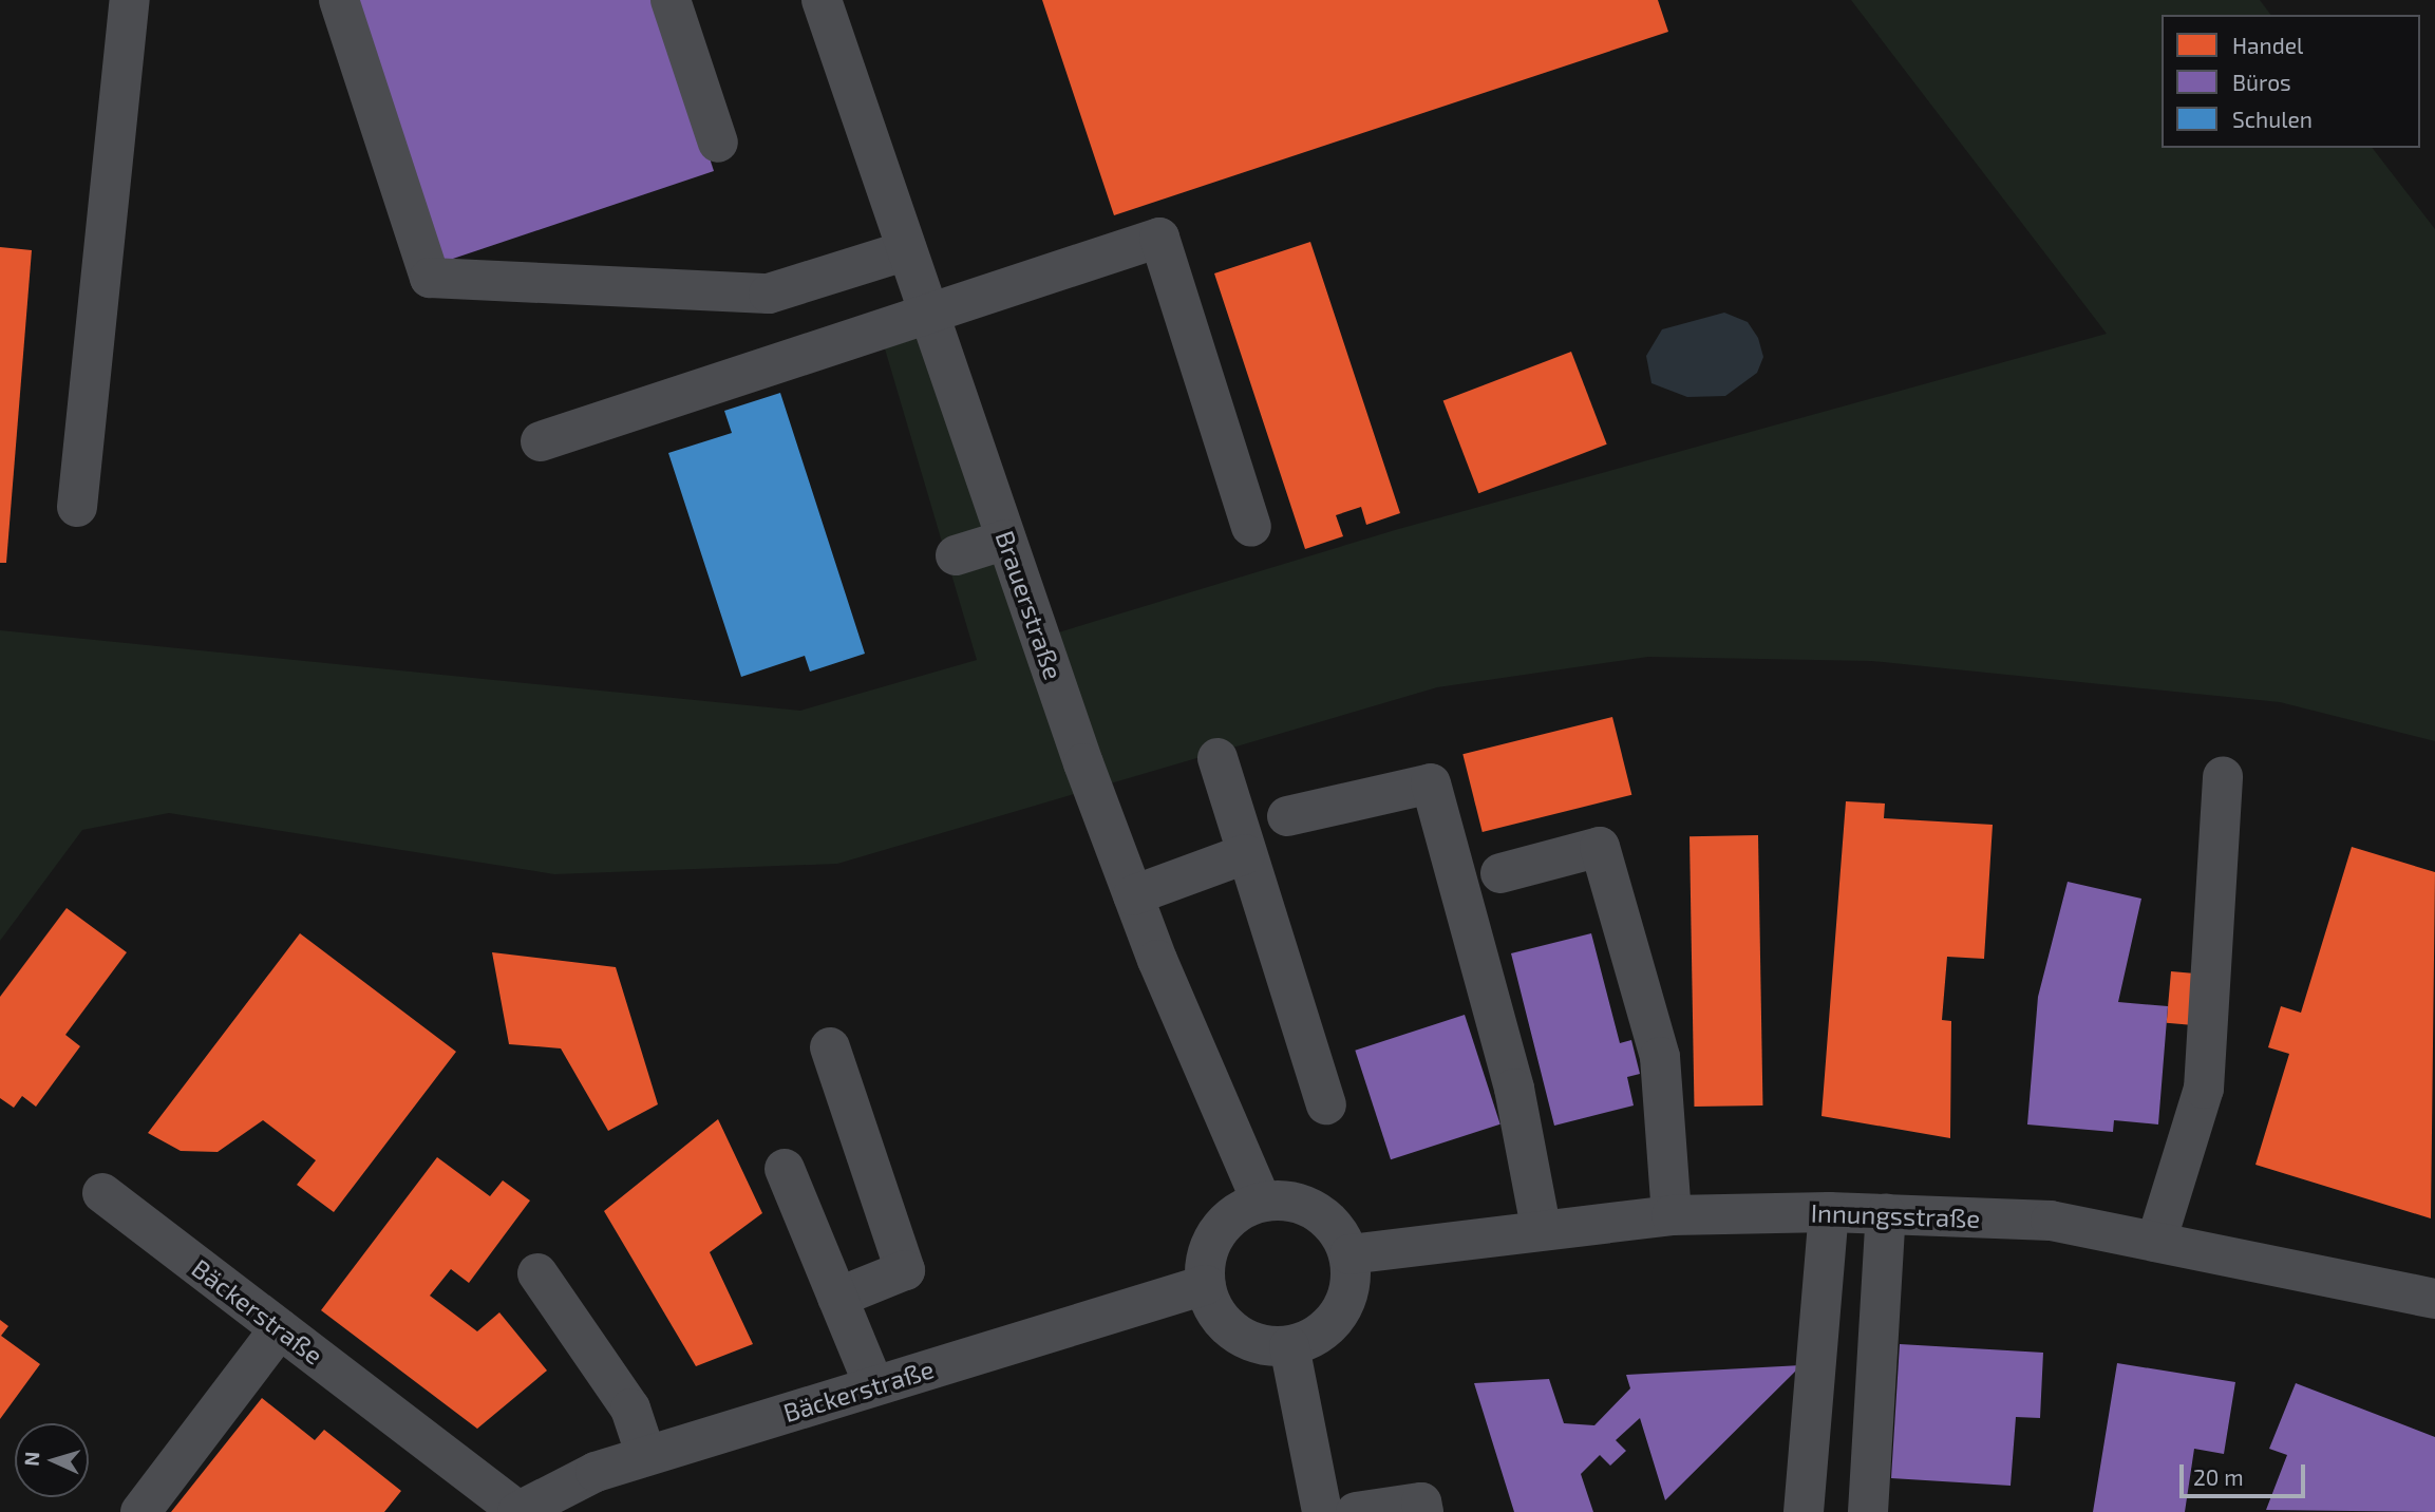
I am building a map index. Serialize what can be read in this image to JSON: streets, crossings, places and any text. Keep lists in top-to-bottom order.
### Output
{
  "streets": {
    "street": ["Brauerstraße", "Innungsstraße", "Bäckerstraße"]
  },
  "crossings": [
    ["Brauerstraße", "Innungsstraße"],
    ["Brauerstraße", "Bäckerstraße"],
    ["Innungsstraße", "Bäckerstraße"]
  ],
  "legend": ["Handel", "Büros", "Schulen"],
  "scale_bar": "20 m",
  "north": "left"
}
